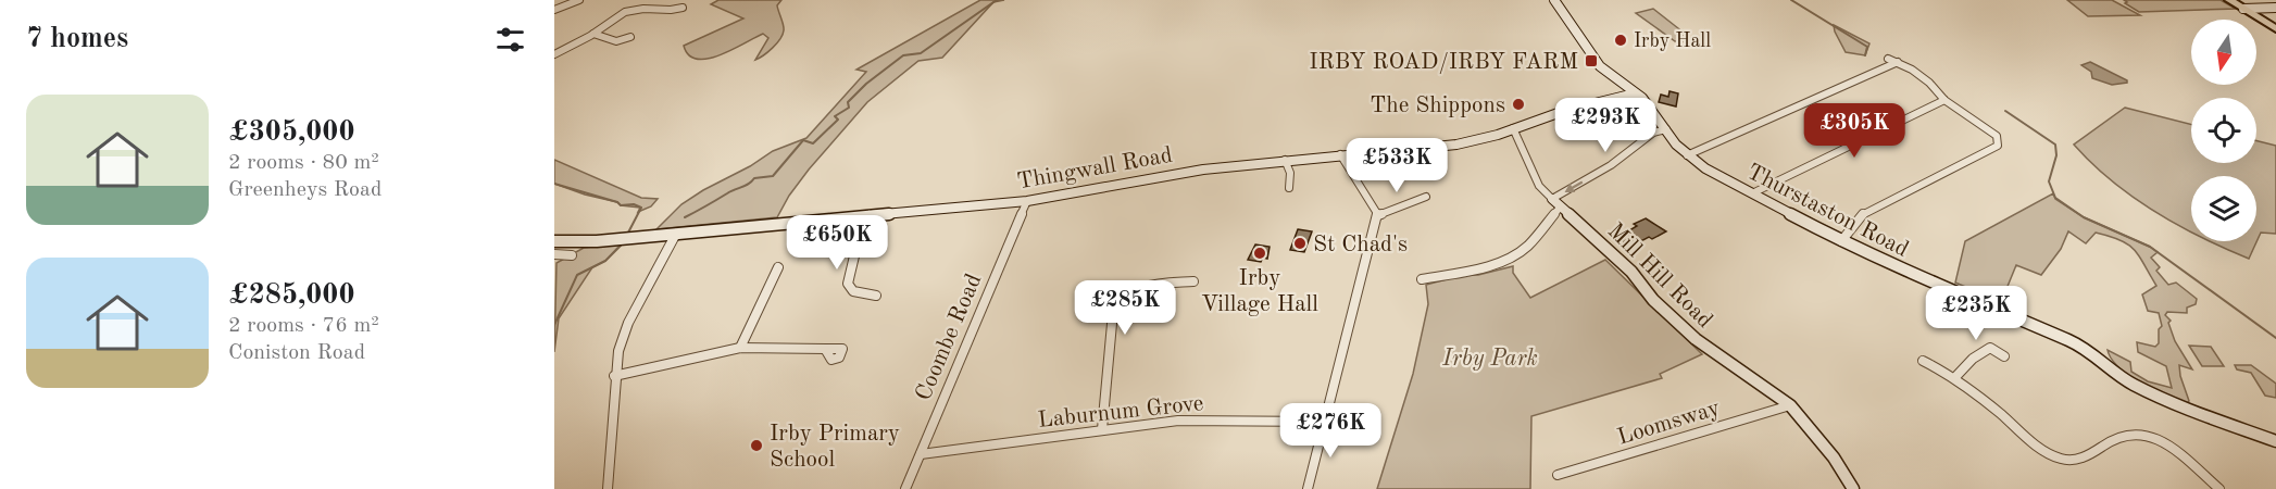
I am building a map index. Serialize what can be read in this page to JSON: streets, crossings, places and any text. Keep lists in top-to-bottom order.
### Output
{
  "streets": {
    "street": [
      "Thingwall Road",
      "Thurstaston Road",
      "Mill Hill Road",
      "Coombe Road",
      "Laburnum Grove",
      "Loomsway"
    ]
  },
  "crossings": [
    ["Thingwall Road", "Thurstaston Road"],
    ["Thingwall Road", "Mill Hill Road"],
    ["Thingwall Road", "Coombe Road"],
    ["Mill Hill Road", "Loomsway"],
    ["Coombe Road", "Laburnum Grove"]
  ],
  "parks": ["Irby Park"],
  "places": {
    "other": [
      "Irby Hall",
      "The Shippons",
      "St Chad's",
      "Irby Village Hall",
      "Irby Primary School"
    ],
    "transit": ["IRBY ROAD/IRBY FARM"]
  },
  "north": "bottom",
  "page": {
    "heading": "7 homes",
    "list": [
      {
        "name": "£305,000",
        "note": "2 rooms · 80 m² · Greenheys Road"
      },
      {
        "name": "£285,000",
        "note": "2 rooms · 76 m² · Coniston Road"
      }
    ],
    "price": [
      "£293K",
      "£305K",
      "£533K",
      "£650K",
      "£285K",
      "£235K",
      "£276K"
    ]
  }
}
